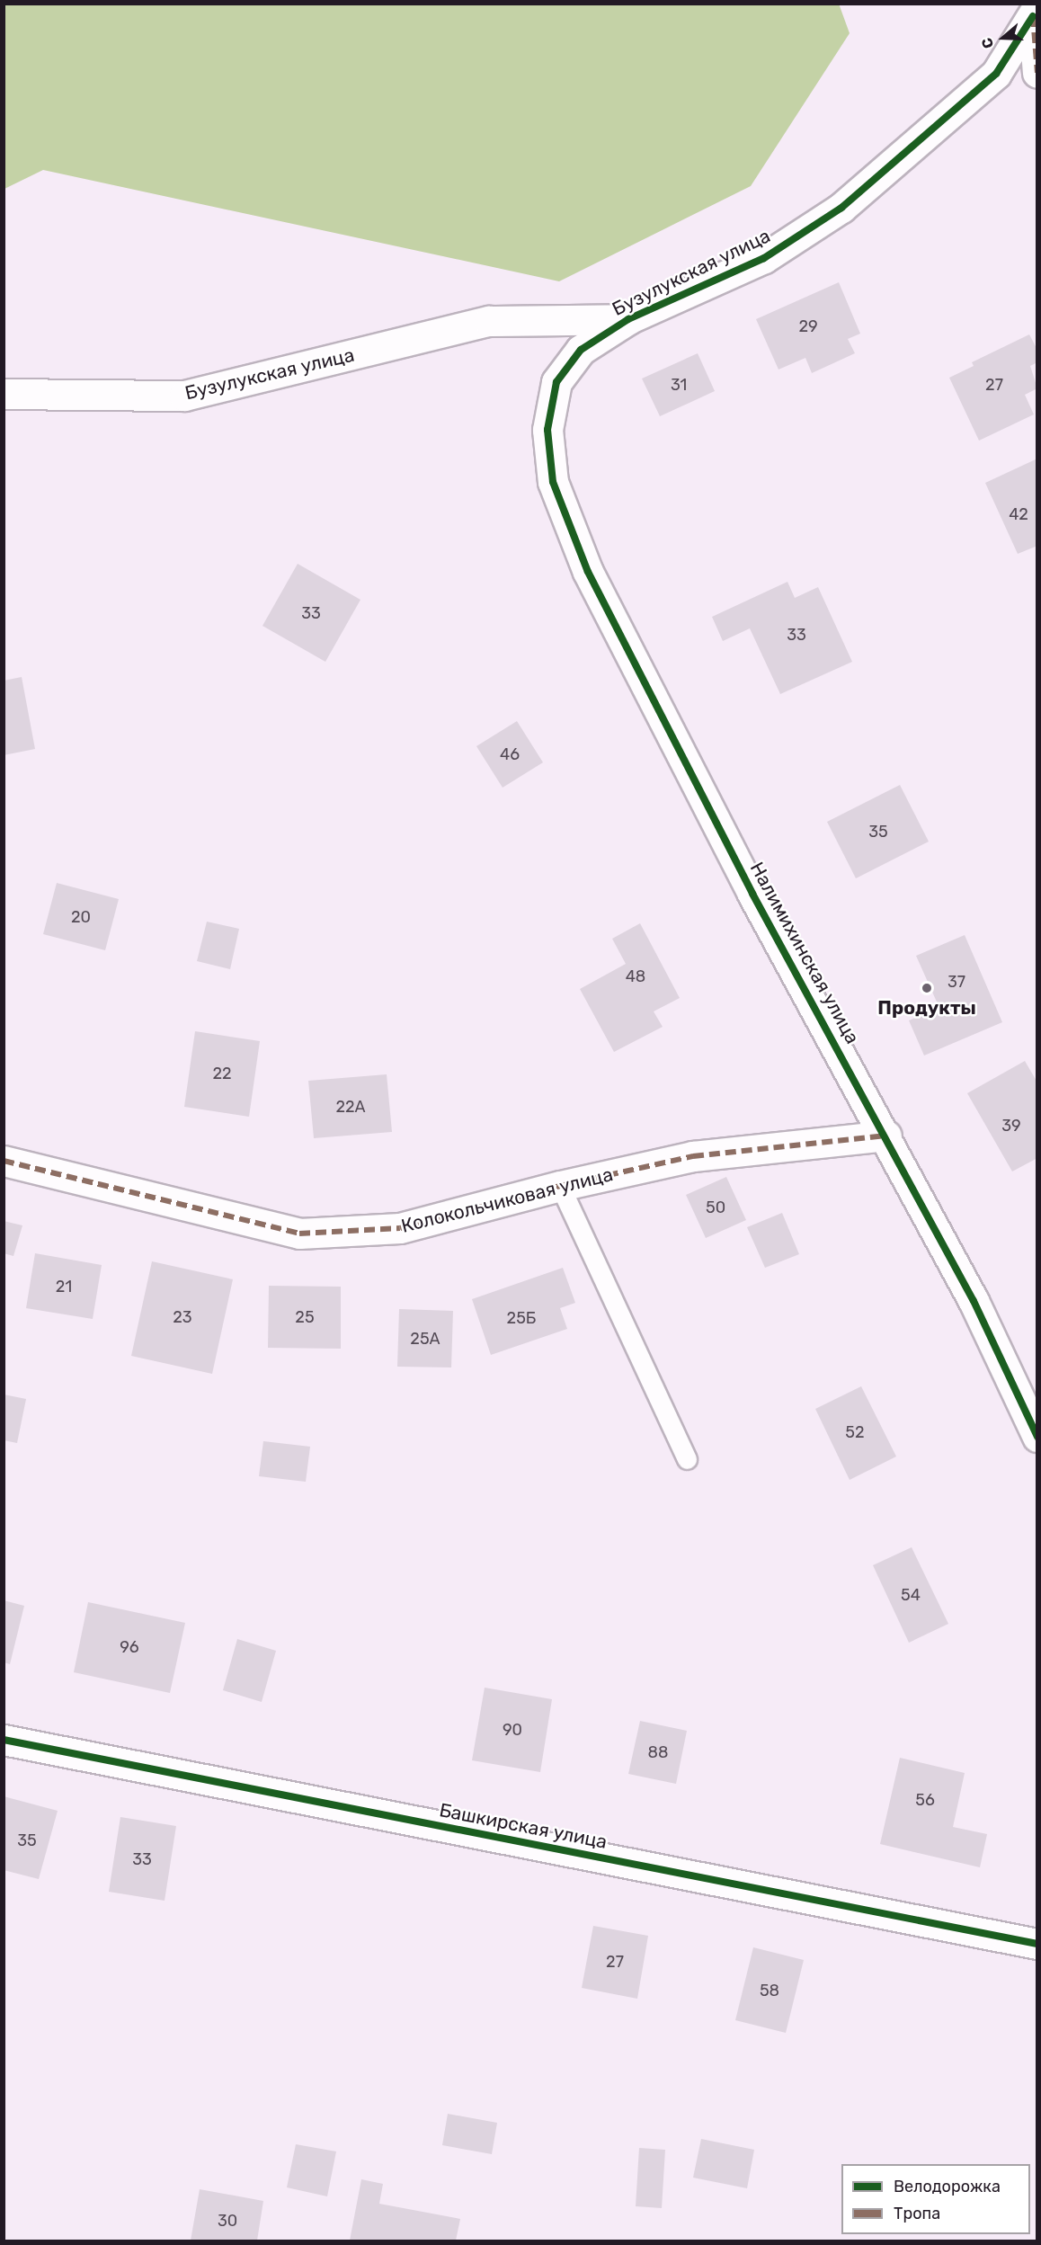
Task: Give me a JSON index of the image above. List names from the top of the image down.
{
  "streets": {
    "street": [
      "Бузулукская улица",
      "Налимихинская улица",
      "Колокольчиковая улица",
      "Башкирская улица"
    ]
  },
  "crossings": [
    ["Бузулукская улица", "Налимихинская улица"],
    ["Налимихинская улица", "Колокольчиковая улица"]
  ],
  "places": ["Продукты"],
  "house_numbers": [
    "29",
    "31",
    "27",
    "42",
    "33",
    "33",
    "46",
    "35",
    "20",
    "48",
    "37",
    "22",
    "22А",
    "39",
    "50",
    "21",
    "23",
    "25",
    "25Б",
    "25А",
    "52",
    "54",
    "96",
    "90",
    "88",
    "56",
    "35",
    "33",
    "27",
    "58",
    "30"
  ],
  "legend": ["Велодорожка", "Тропа"],
  "north": "left"
}
